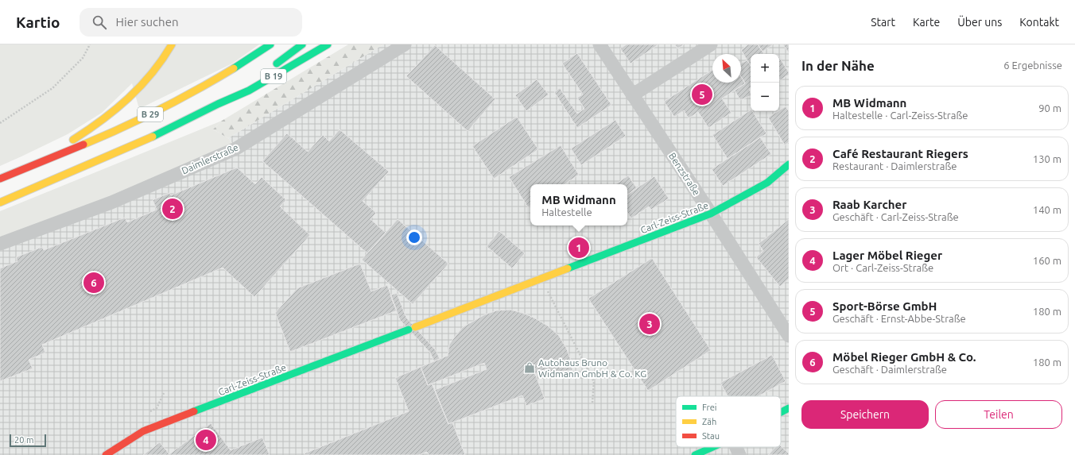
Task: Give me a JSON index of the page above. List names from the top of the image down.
{
  "streets": {
    "main road": ["B 19", "B 29", "Carl-Zeiss-Straße"],
    "street": ["Daimlerstraße", "Benzstraße"]
  },
  "crossings": [
    ["B 19", "B 29"],
    ["Benzstraße", "Carl-Zeiss-Straße"]
  ],
  "places": {
    "shop": ["Autohaus Bruno Widmann GmbH & Co. KG"]
  },
  "legend": ["Frei", "Zäh", "Stau"],
  "scale_bar": "20 m",
  "north": "top left",
  "page": {
    "header": "Kartio",
    "search": "Hier suchen",
    "nav": [
      "Start",
      "Karte",
      "Über uns",
      "Kontakt"
    ],
    "heading": ["In der Nähe", "6 Ergebnisse"],
    "map_buttons": ["+", "−"],
    "pins": [
      "5",
      "2",
      "1",
      "6",
      "3",
      "4"
    ],
    "list": [
      {
        "mark": "1",
        "name": "MB Widmann",
        "note": "Haltestelle · Carl-Zeiss-Straße",
        "value": "90 m"
      },
      {
        "mark": "2",
        "name": "Café Restaurant Riegers",
        "note": "Restaurant · Daimlerstraße",
        "value": "130 m"
      },
      {
        "mark": "3",
        "name": "Raab Karcher",
        "note": "Geschäft · Carl-Zeiss-Straße",
        "value": "140 m"
      },
      {
        "mark": "4",
        "name": "Lager Möbel Rieger",
        "note": "Ort · Carl-Zeiss-Straße",
        "value": "160 m"
      },
      {
        "mark": "5",
        "name": "Sport-Börse GmbH",
        "note": "Geschäft · Ernst-Abbe-Straße",
        "value": "180 m"
      },
      {
        "mark": "6",
        "name": "Möbel Rieger GmbH & Co.",
        "note": "Geschäft · Daimlerstraße",
        "value": "180 m"
      }
    ],
    "popup": ["MB Widmann", "Haltestelle"],
    "buttons": ["Speichern", "Teilen"],
    "scale": "20 m"
  }
}
